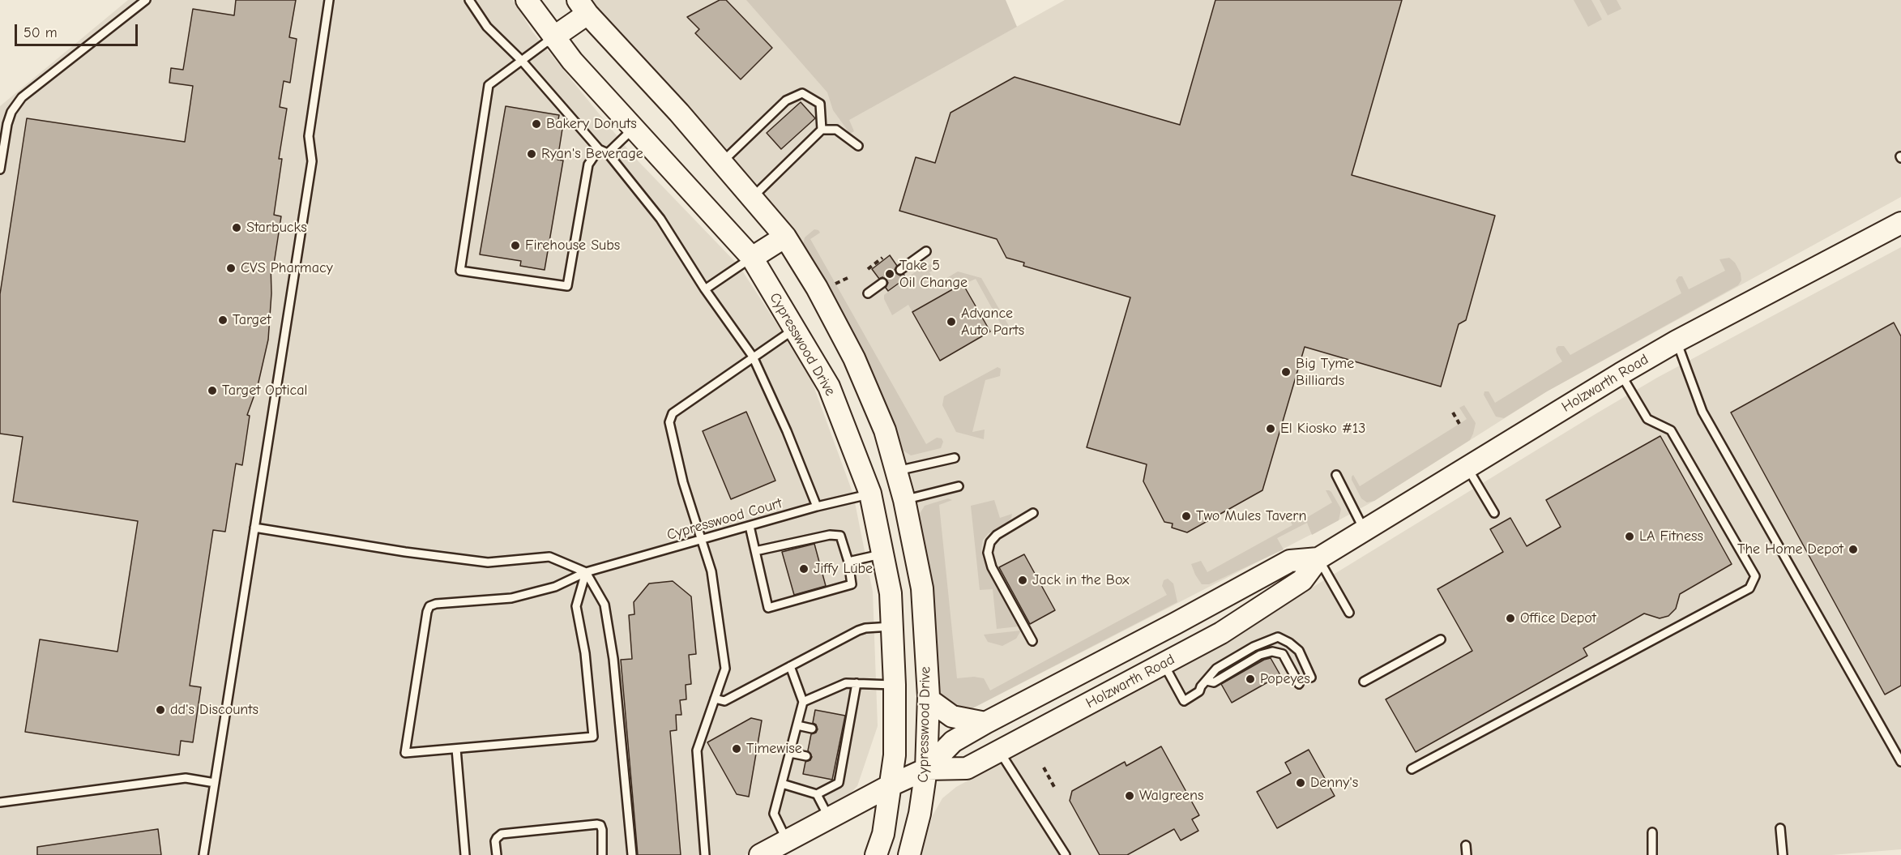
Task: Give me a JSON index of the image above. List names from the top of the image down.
{
  "streets": {
    "main road": ["Cypresswood Drive", "Holzwarth Road"],
    "lane": ["Cypresswood Court"]
  },
  "crossings": [
    ["Cypresswood Drive", "Holzwarth Road"],
    ["Cypresswood Drive", "Cypresswood Court"]
  ],
  "places": [
    "Bakery Donuts",
    "Ryan's Beverage",
    "Starbucks",
    "Firehouse Subs",
    "CVS Pharmacy",
    "Take 5 Oil Change",
    "Target",
    "Advance Auto Parts",
    "Big Tyme Billiards",
    "Target Optical",
    "El Kiosko #13",
    "Two Mules Tavern",
    "LA Fitness",
    "The Home Depot",
    "Jiffy Lube",
    "Jack in the Box",
    "Office Depot",
    "Popeyes",
    "dd's Discounts",
    "Timewise",
    "Denny's",
    "Walgreens"
  ],
  "scale_bar": "50 m"
}
